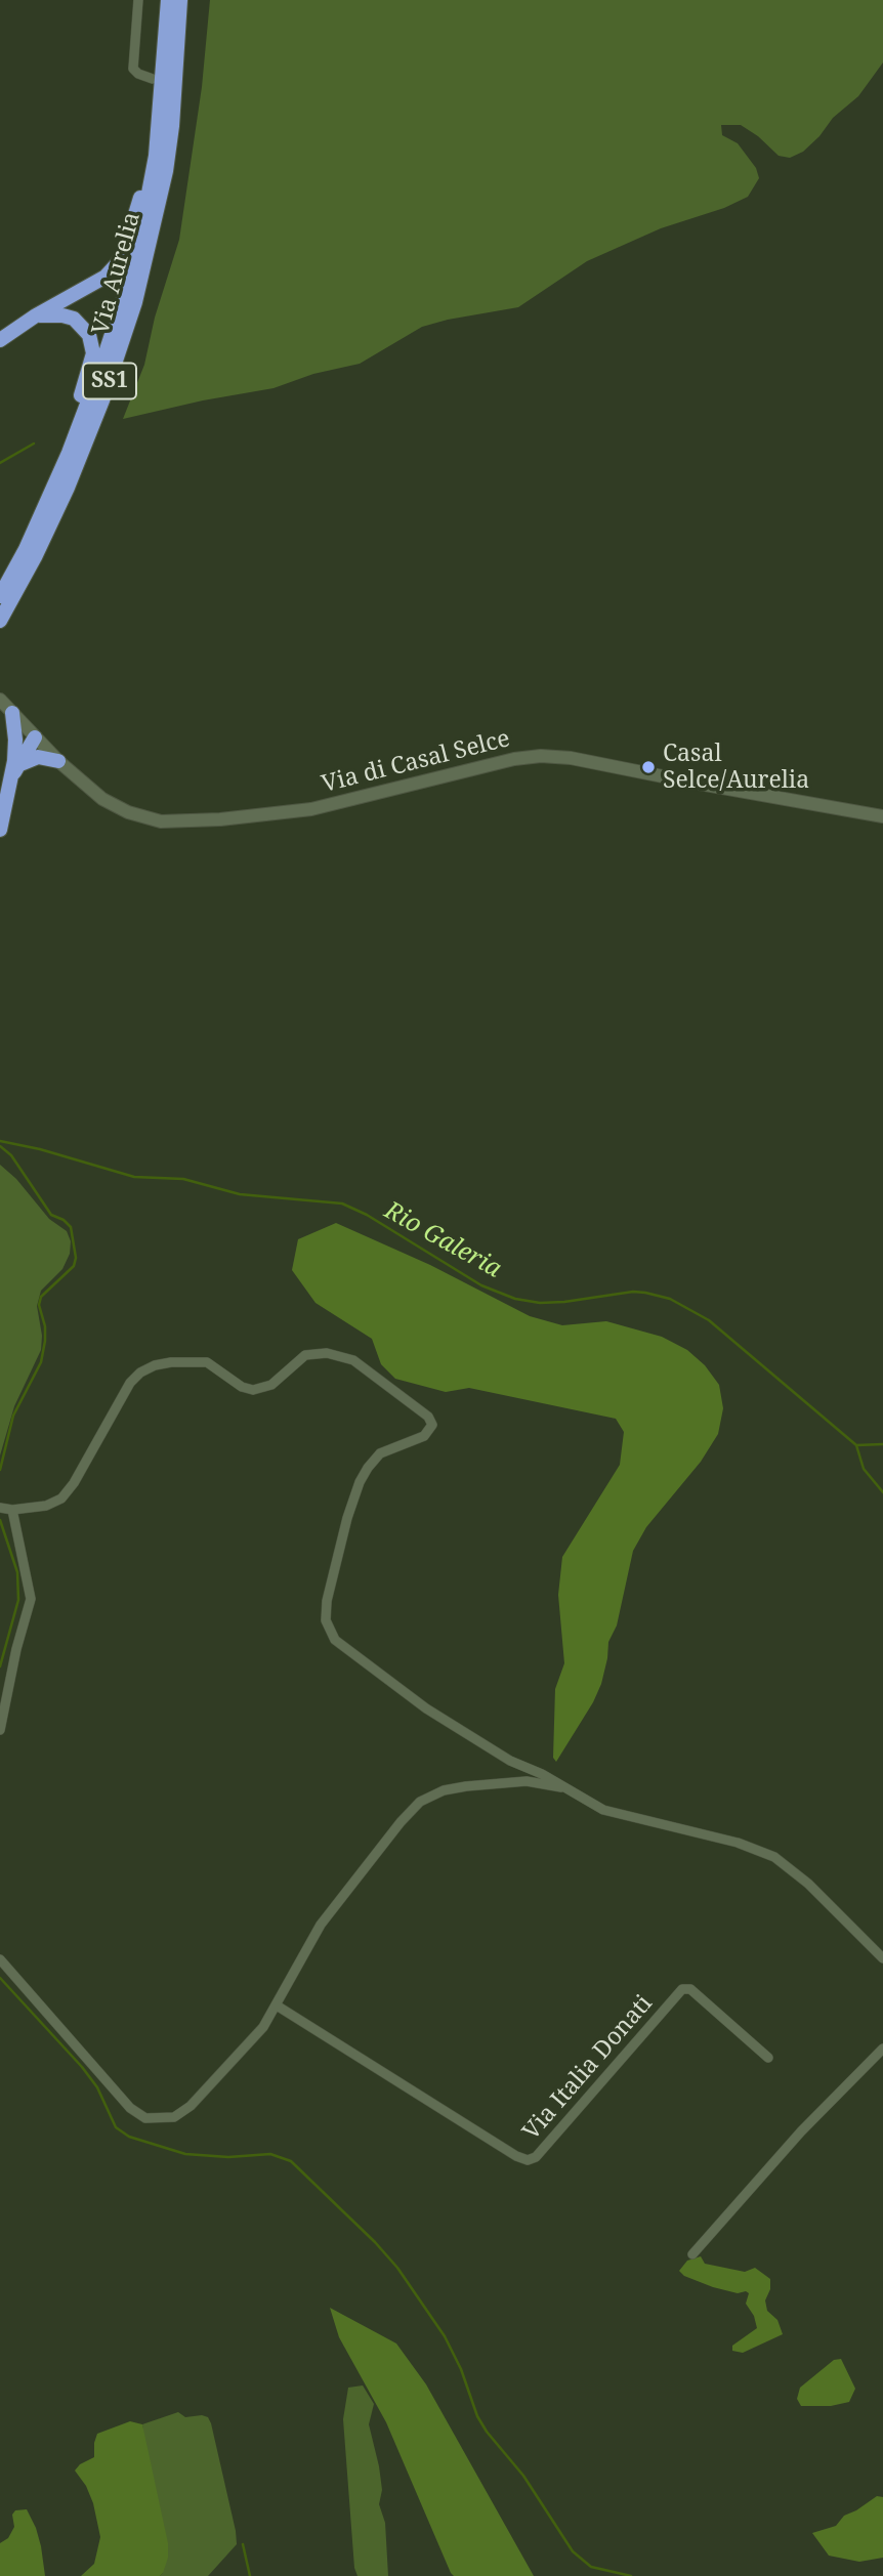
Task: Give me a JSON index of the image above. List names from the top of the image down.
{
  "streets": {
    "highway": ["Via Aurelia", "SS1"],
    "main road": ["Via di Casal Selce"],
    "street": ["Via Italia Donati"]
  },
  "water": ["Rio Galeria"],
  "places": ["Casal Selce/Aurelia"]
}
